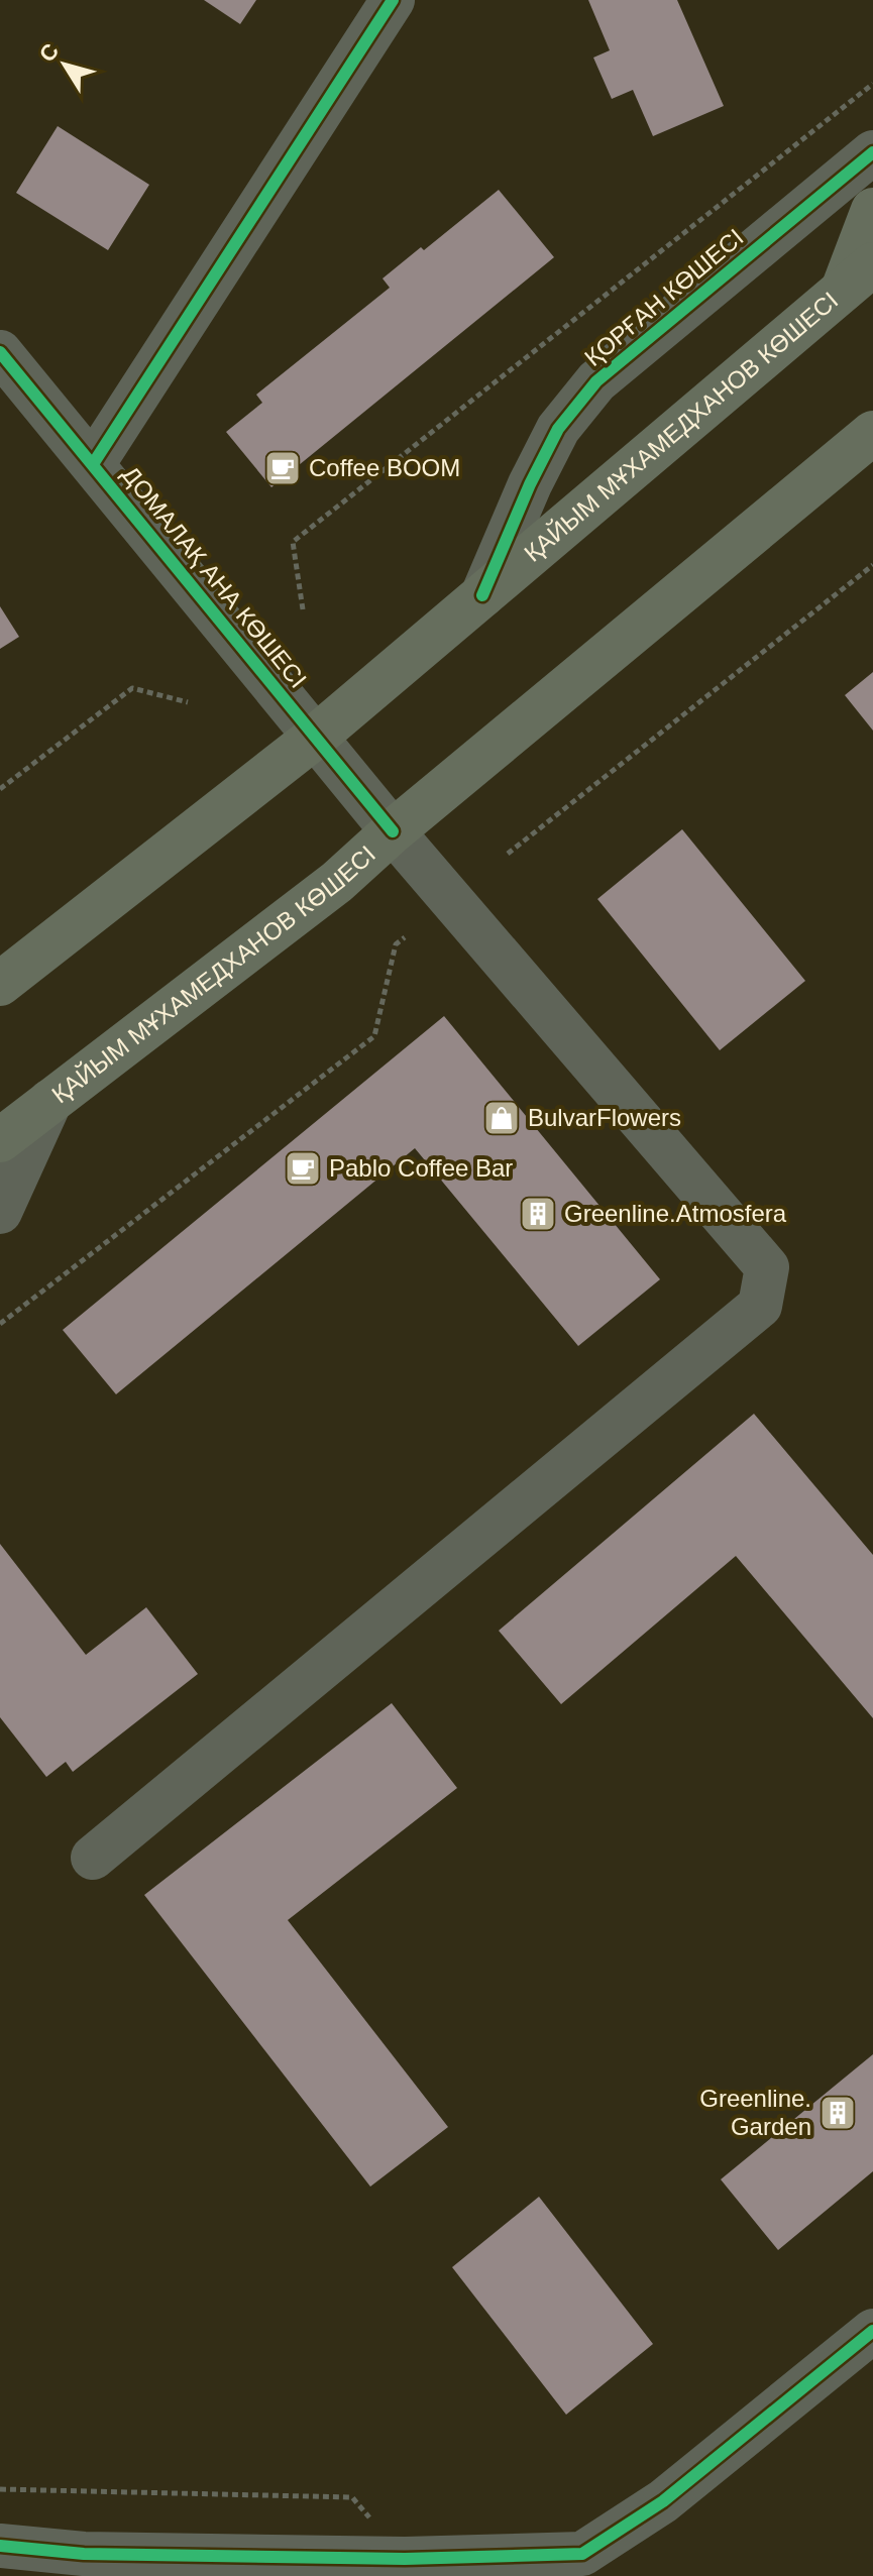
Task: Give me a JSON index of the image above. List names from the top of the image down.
{
  "streets": {
    "main road": ["ҚАЙЫМ МҰХАМЕДХАНОВ КӨШЕСІ"],
    "street": ["ҚОРҒАН КӨШЕСІ", "ДОМАЛАҚ АНА КӨШЕСІ"]
  },
  "crossings": [
    ["ҚОРҒАН КӨШЕСІ", "ҚАЙЫМ МҰХАМЕДХАНОВ КӨШЕСІ"],
    ["ҚАЙЫМ МҰХАМЕДХАНОВ КӨШЕСІ", "ДОМАЛАҚ АНА КӨШЕСІ"]
  ],
  "places": {
    "cafe": ["Coffee BOOM", "Pablo Coffee Bar"],
    "shop": ["BulvarFlowers"],
    "building": ["Greenline.Atmosfera", "Greenline. Garden"]
  },
  "north": "top left"
}
